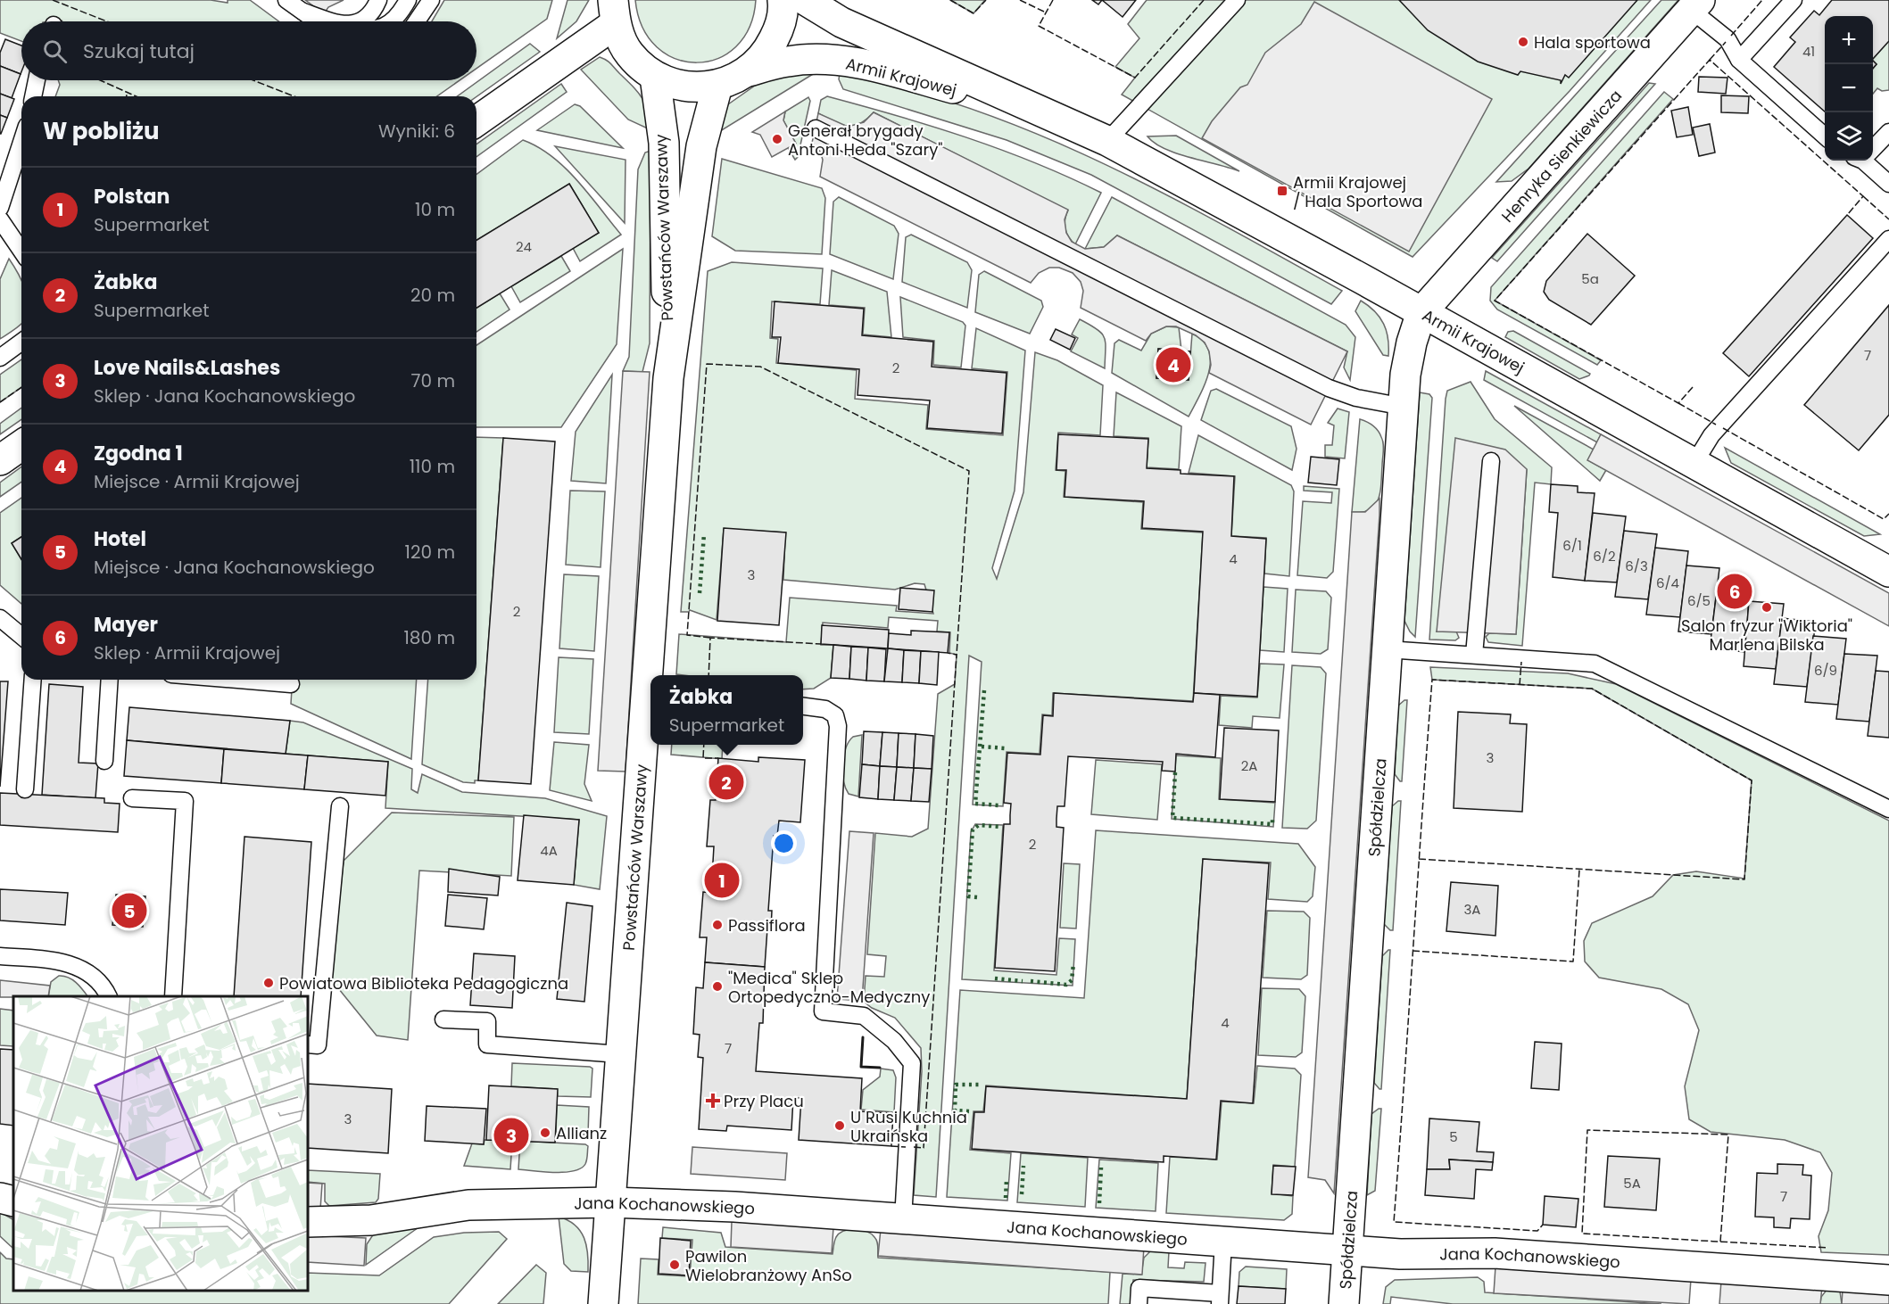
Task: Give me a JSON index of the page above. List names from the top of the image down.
{
  "streets": {
    "street": [
      "Armii Krajowej",
      "Henryka Sienkiewicza",
      "Powstańców Warszawy",
      "Spółdzielcza",
      "Jana Kochanowskiego"
    ]
  },
  "crossings": [
    ["Armii Krajowej", "Henryka Sienkiewicza"],
    ["Armii Krajowej", "Spółdzielcza"],
    ["Henryka Sienkiewicza", "Spółdzielcza"],
    ["Powstańców Warszawy", "Jana Kochanowskiego"],
    ["Spółdzielcza", "Jana Kochanowskiego"]
  ],
  "places": {
    "other": [
      "Hala sportowa",
      "Generał brygady Antoni Heda \"Szary\"",
      "Salon fryzur \"Wiktoria\" Marlena Bilska",
      "Passiflora",
      "Powiatowa Biblioteka Pedagogiczna",
      "\"Medica\" Sklep Ortopedyczno-Medyczny",
      "U Rusi Kuchnia Ukraińska",
      "Allianz",
      "Pawilon Wielobranżowy AnSo"
    ],
    "transit": ["Armii Krajowej / Hala Sportowa"],
    "health": ["Przy Placu"]
  },
  "house_numbers": [
    "41",
    "24",
    "5a",
    "7",
    "2",
    "6/1",
    "6/2",
    "4",
    "6/3",
    "3",
    "6/4",
    "6/5",
    "2",
    "6/9",
    "3",
    "2A",
    "2",
    "4A",
    "3A",
    "4",
    "7",
    "3",
    "5",
    "5A",
    "7"
  ],
  "page": {
    "map_buttons": ["+", "−"],
    "search": "Szukaj tutaj",
    "heading": ["W pobliżu", "Wyniki: 6"],
    "list": [
      {
        "mark": "1",
        "name": "Polstan",
        "note": "Supermarket",
        "value": "10 m"
      },
      {
        "mark": "2",
        "name": "Żabka",
        "note": "Supermarket",
        "value": "20 m"
      },
      {
        "mark": "3",
        "name": "Love Nails&Lashes",
        "note": "Sklep · Jana Kochanowskiego",
        "value": "70 m"
      },
      {
        "mark": "4",
        "name": "Zgodna 1",
        "note": "Miejsce · Armii Krajowej",
        "value": "110 m"
      },
      {
        "mark": "5",
        "name": "Hotel",
        "note": "Miejsce · Jana Kochanowskiego",
        "value": "120 m"
      },
      {
        "mark": "6",
        "name": "Mayer",
        "note": "Sklep · Armii Krajowej",
        "value": "180 m"
      }
    ],
    "pins": [
      "4",
      "6",
      "2",
      "1",
      "5",
      "3"
    ],
    "popup": ["Żabka", "Supermarket"]
  }
}
